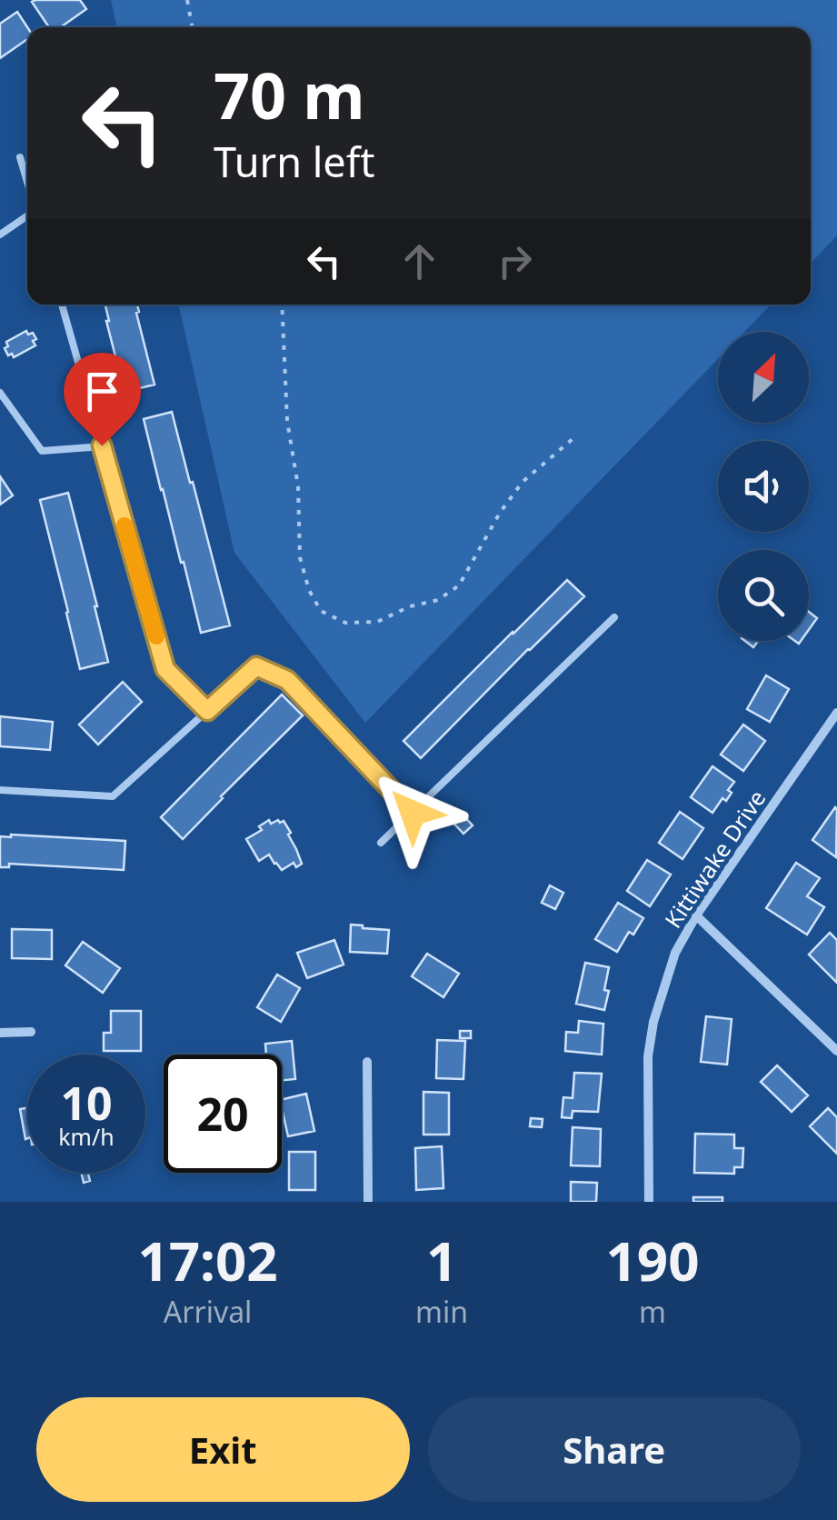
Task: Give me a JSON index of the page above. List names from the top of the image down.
{
  "streets": {
    "street": ["Kittiwake Drive"]
  },
  "north": "top right",
  "page": {
    "turn": ["70 m", "Turn left"],
    "speed": "10 km/h",
    "limit": "20",
    "eta": [
      "17:02",
      "Arrival",
      "1",
      "min",
      "190",
      "m"
    ],
    "buttons": ["Exit", "Share"]
  }
}
